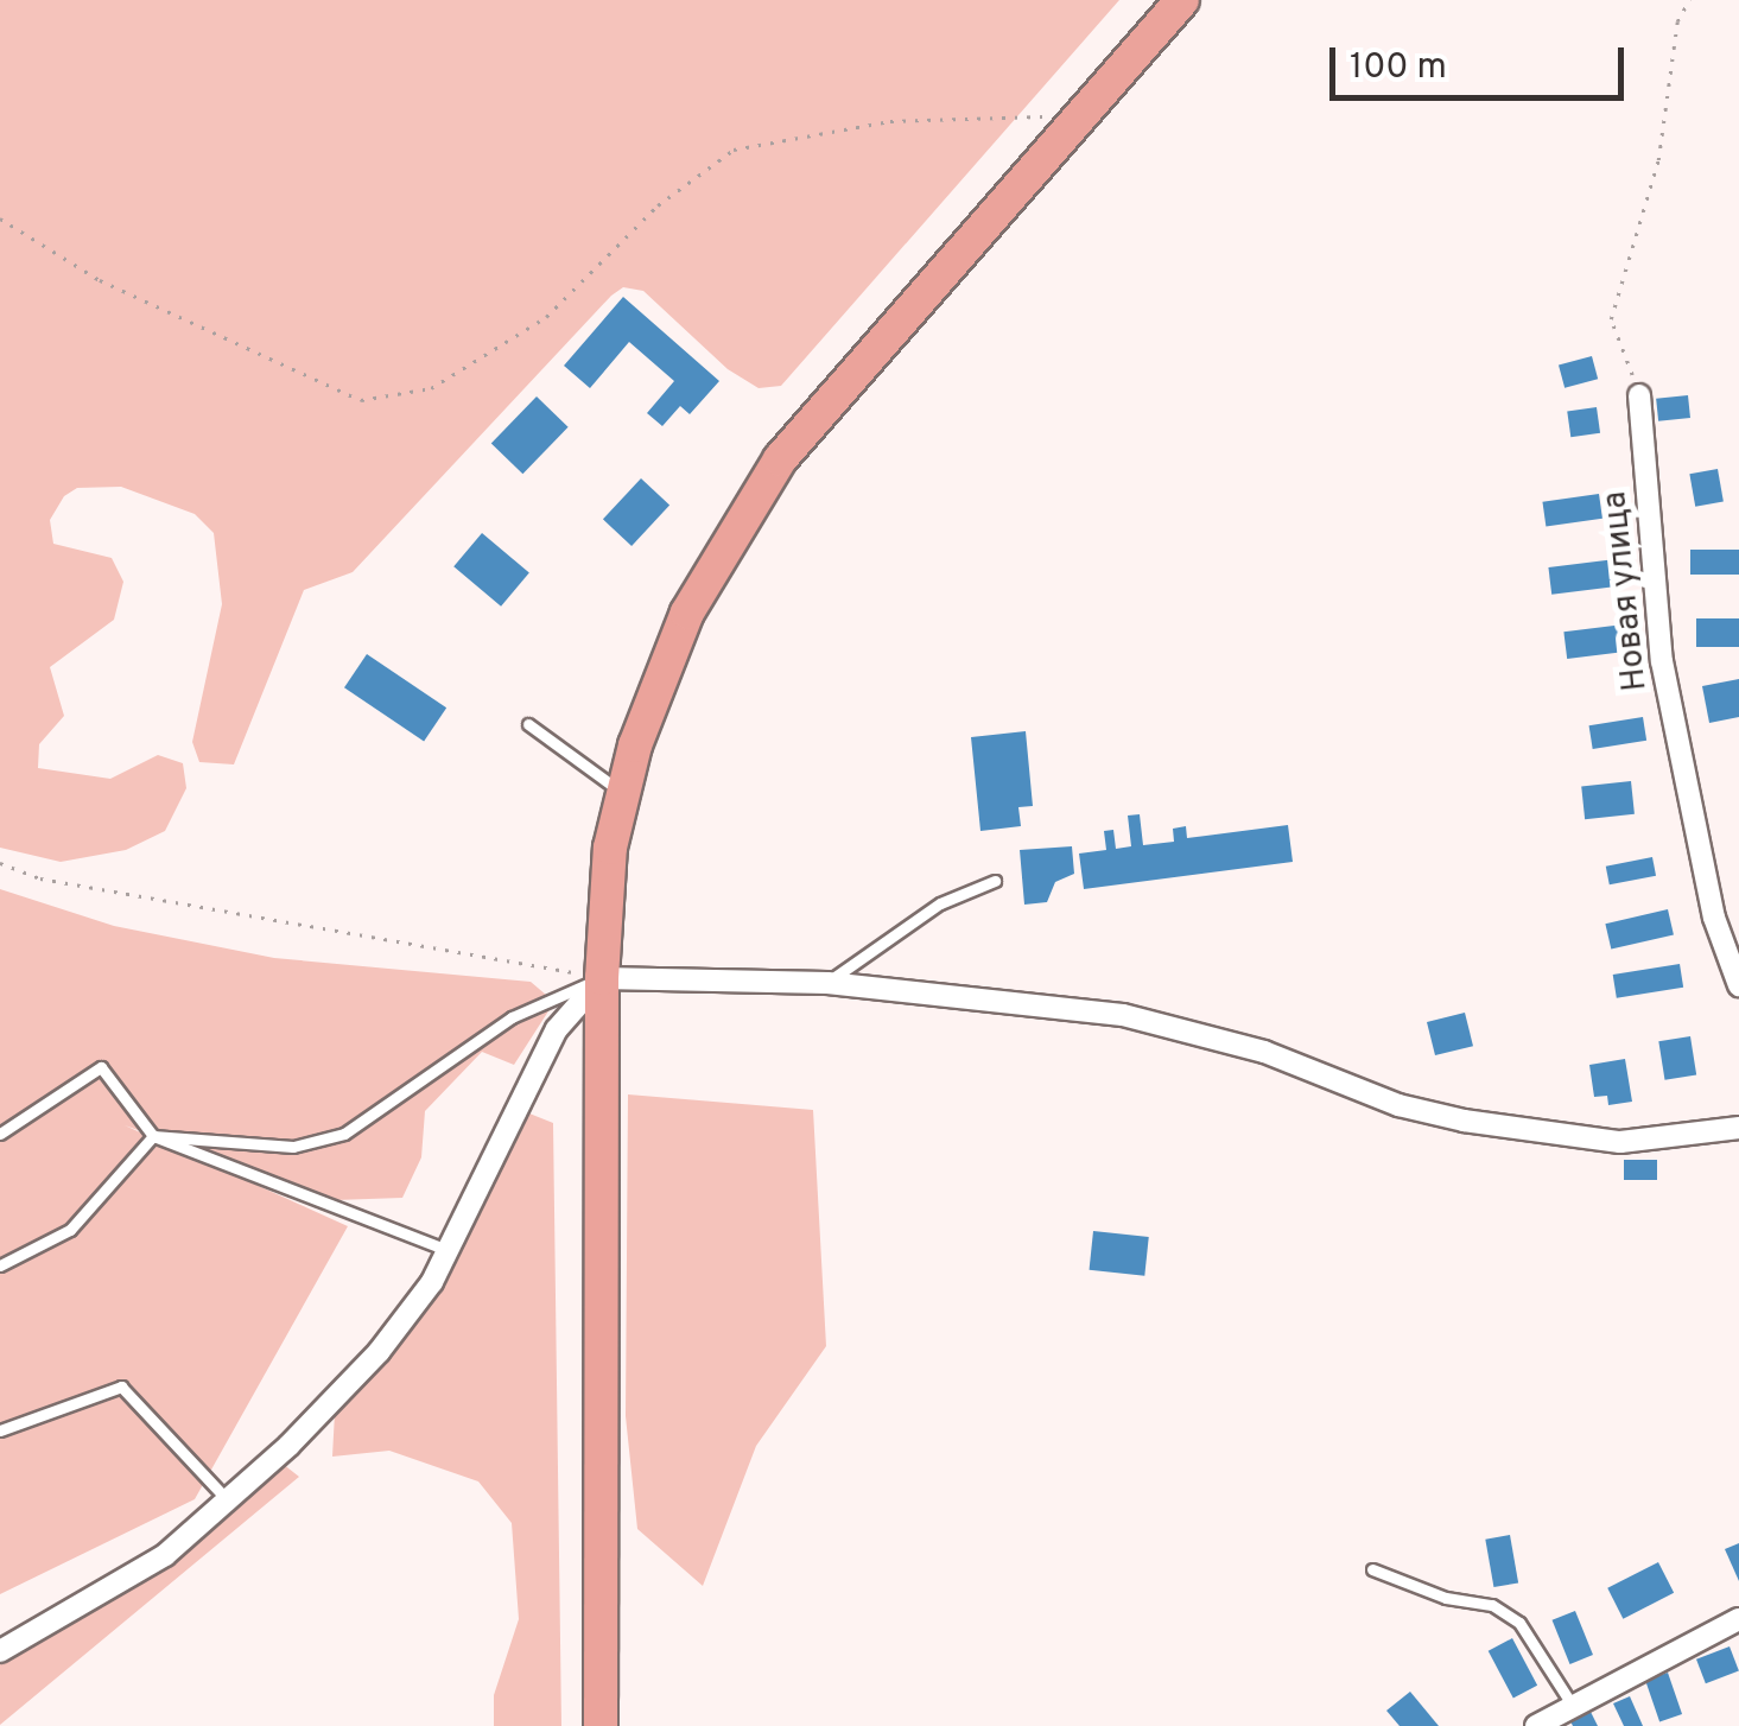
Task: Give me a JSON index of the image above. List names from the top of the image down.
{
  "streets": {
    "street": ["Новая улица"]
  },
  "scale_bar": "100 m"
}
